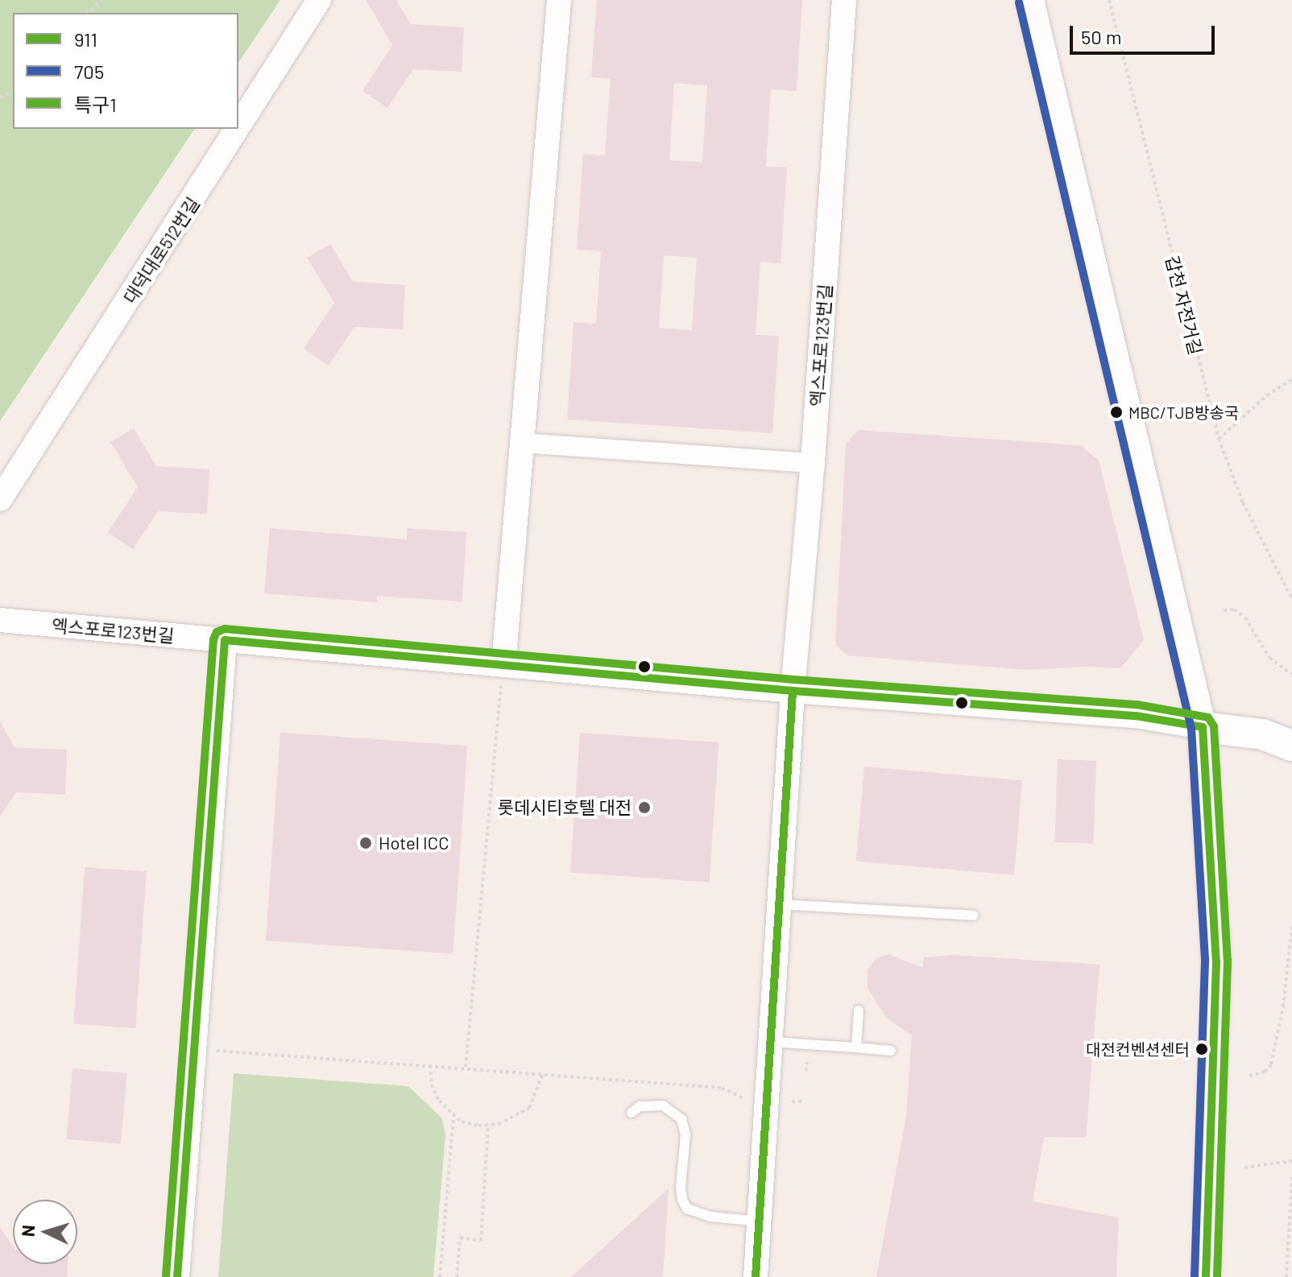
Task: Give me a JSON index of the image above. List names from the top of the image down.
{
  "streets": {
    "street": ["대덕대로512번길", "엑스포로123번길"],
    "path": ["갑천 자전거길"]
  },
  "places": [
    "MBC/TJB방송국",
    "롯데시티호텔 대전",
    "Hotel ICC",
    "대전컨벤션센터"
  ],
  "lines": ["transit line 705", "transit line 특구1", "transit line 911"],
  "legend": ["911", "705", "특구1"],
  "scale_bar": "50 m",
  "north": "left"
}
